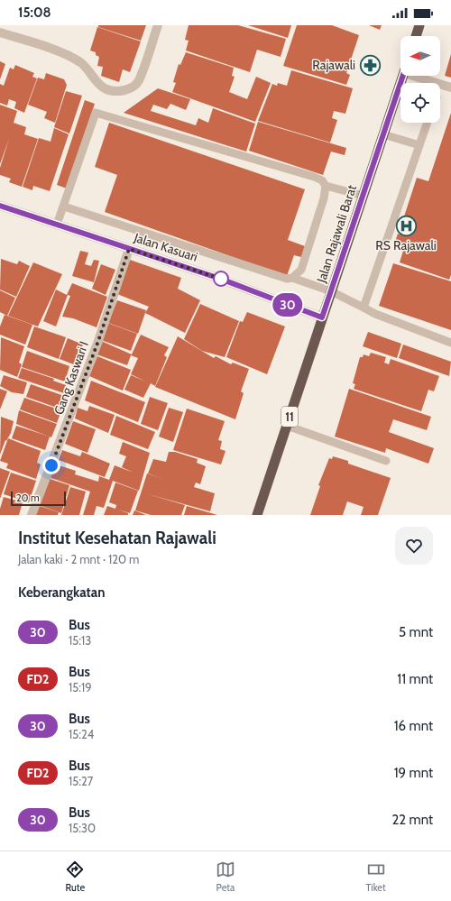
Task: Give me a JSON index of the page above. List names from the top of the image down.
{
  "streets": {
    "highway": ["Jalan Rajawali Barat", "11"],
    "street": ["Jalan Kasuari", "Gang Kaswari I"]
  },
  "crossings": [
    ["Jalan Rajawali Barat", "Jalan Kasuari"],
    ["Jalan Kasuari", "Gang Kaswari I"]
  ],
  "places": {
    "pharmacy": ["Rajawali"],
    "hospital": ["RS Rajawali"]
  },
  "lines": ["bus line 30"],
  "scale_bar": "20 m",
  "north": "left",
  "page": {
    "status": "15:08",
    "on_map": "30",
    "scale": "20 m",
    "heading": [
      ["Institut Kesehatan Rajawali", "Jalan kaki · 2 mnt · 120 m"],
      "Keberangkatan"
    ],
    "list": [
      {
        "mark": "30",
        "name": "Bus",
        "note": "15:13",
        "value": "5 mnt"
      },
      {
        "mark": "FD2",
        "name": "Bus",
        "note": "15:19",
        "value": "11 mnt"
      },
      {
        "mark": "30",
        "name": "Bus",
        "note": "15:24",
        "value": "16 mnt"
      },
      {
        "mark": "FD2",
        "name": "Bus",
        "note": "15:27",
        "value": "19 mnt"
      },
      {
        "mark": "30",
        "name": "Bus",
        "note": "15:30",
        "value": "22 mnt"
      }
    ],
    "tabs": ["Rute", "Peta", "Tiket"]
  }
}
